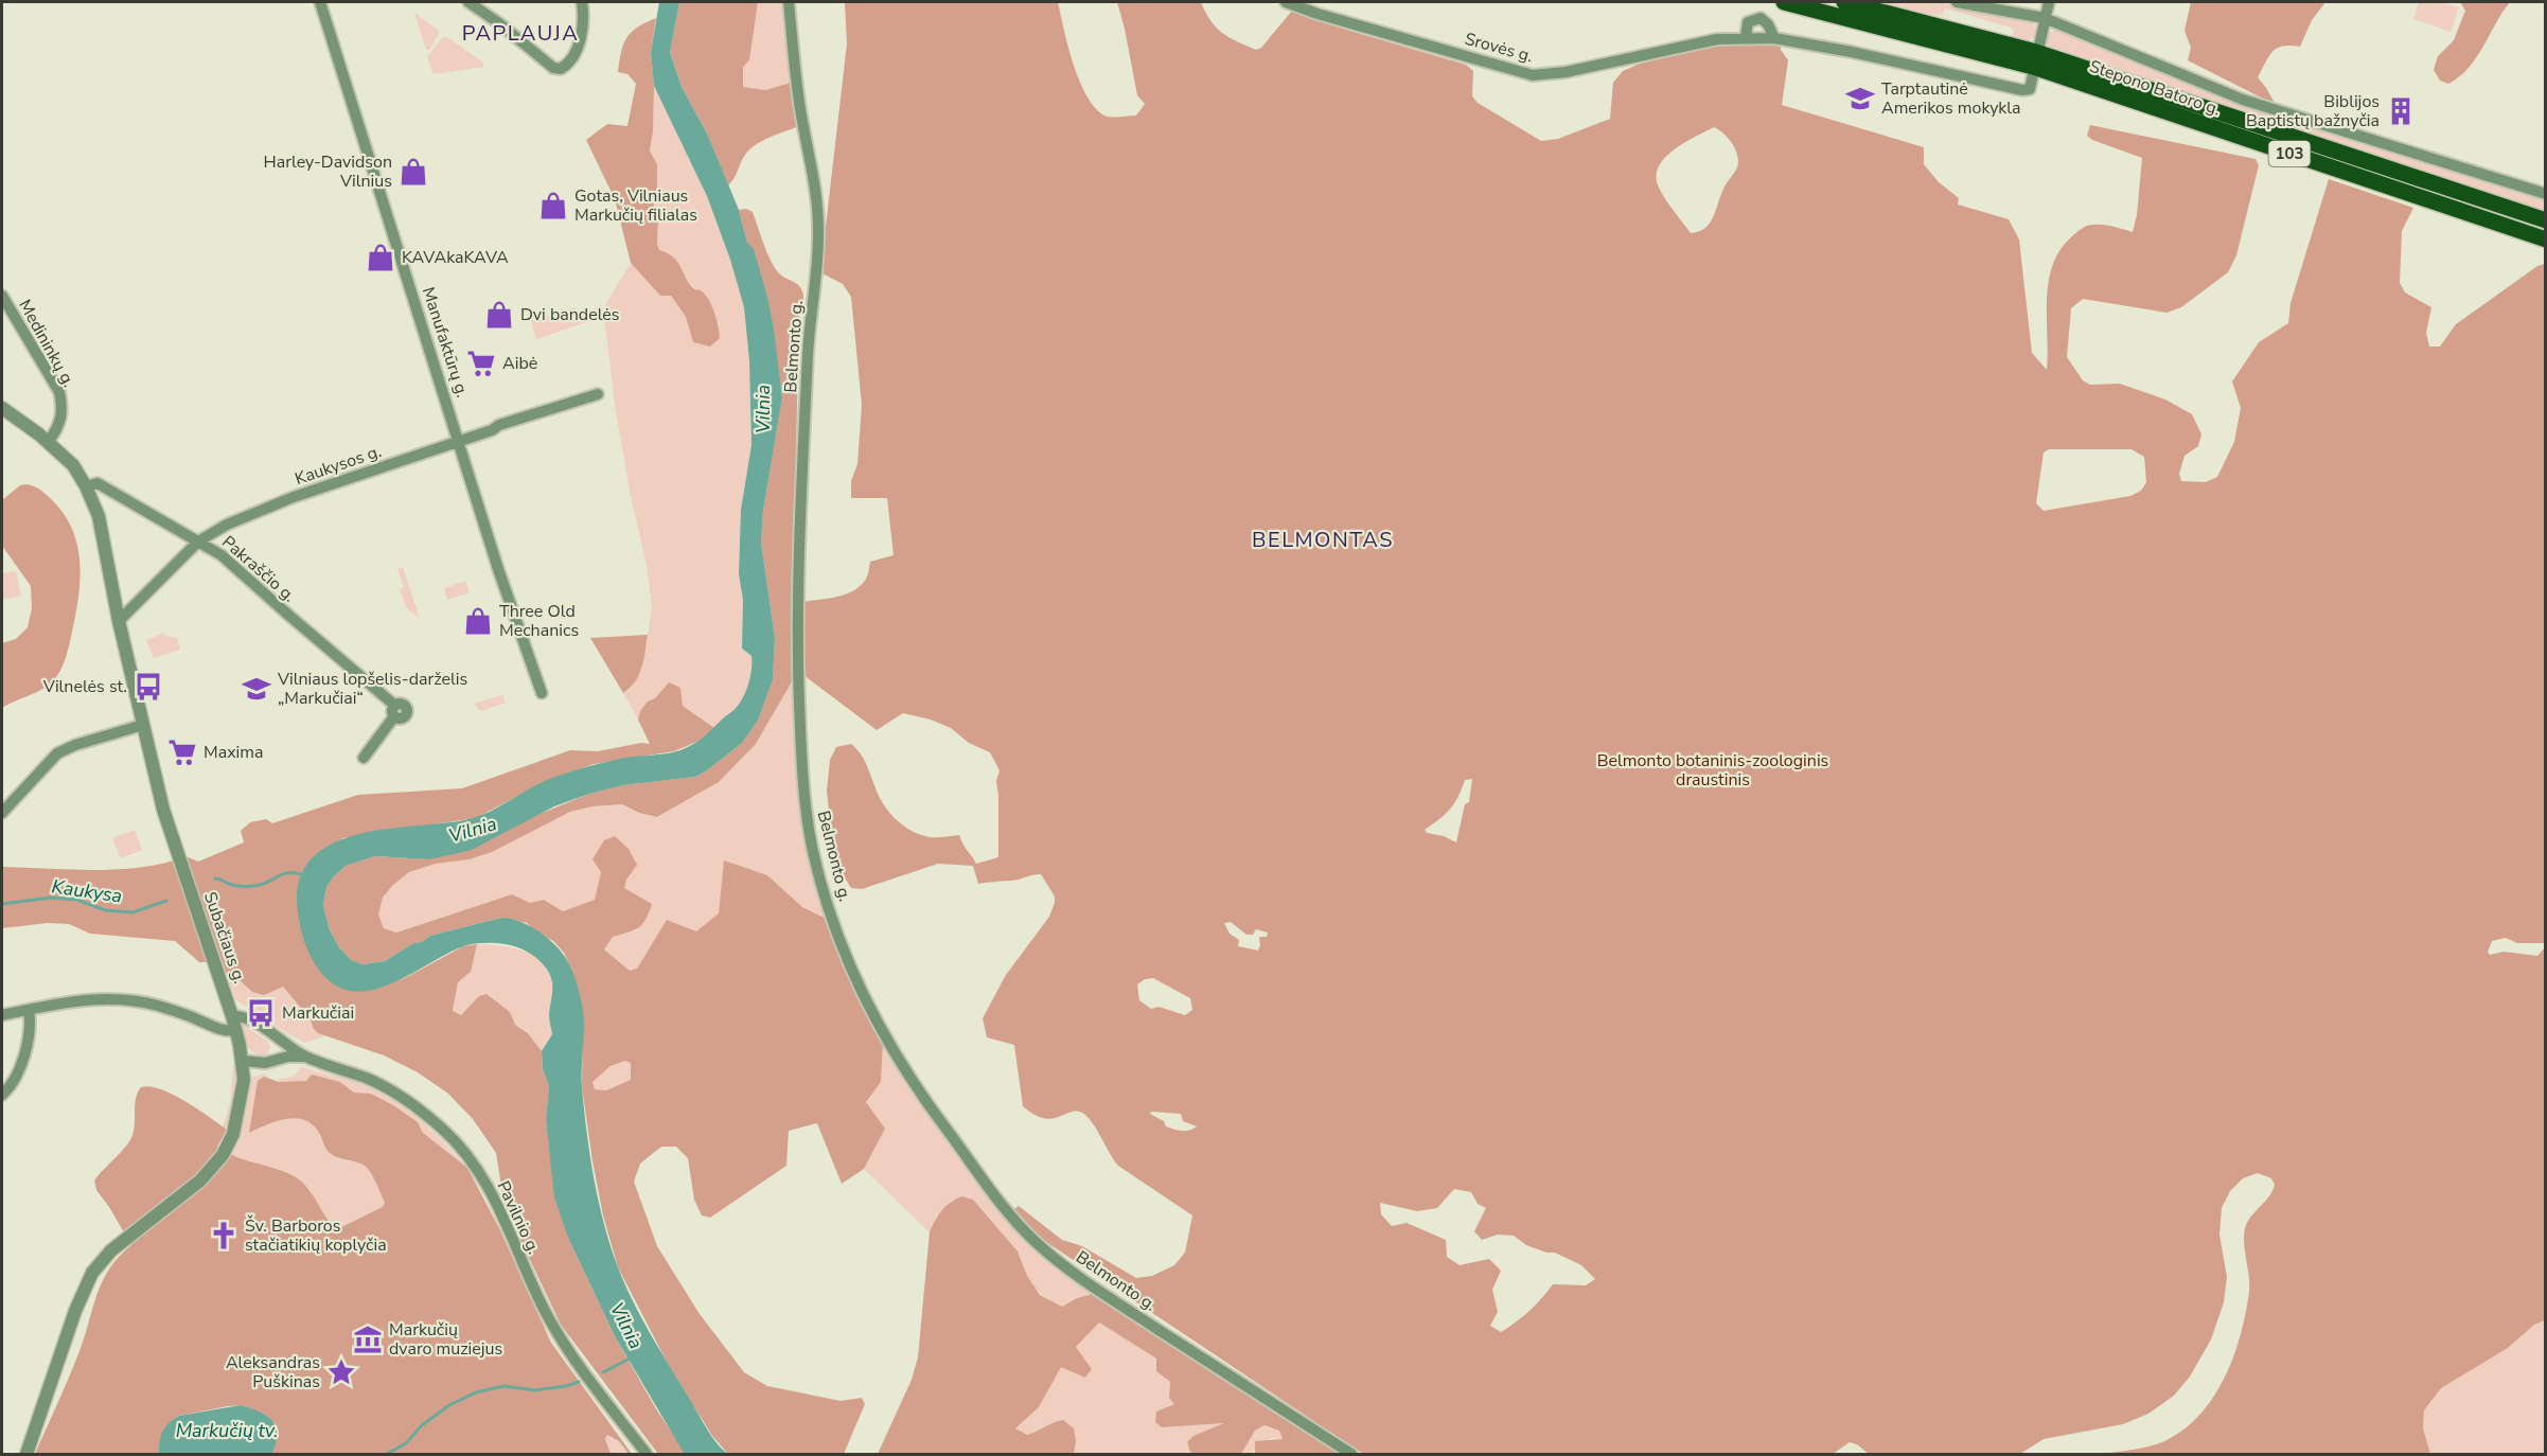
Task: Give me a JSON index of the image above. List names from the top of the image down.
{
  "streets": {
    "main road": ["Stepono Batoro g.", "103"],
    "street": [
      "Srovės g.",
      "Manufaktūrų g.",
      "Medininkų g.",
      "Belmonto g.",
      "Kaukysos g.",
      "Pakraščio g.",
      "Subačiaus g.",
      "Pavilnio g."
    ]
  },
  "crossings": [
    ["Srovės g.", "Stepono Batoro g."],
    ["Manufaktūrų g.", "Kaukysos g."],
    ["Medininkų g.", "Subačiaus g."],
    ["Kaukysos g.", "Pakraščio g."],
    ["Kaukysos g.", "Subačiaus g."],
    ["Pakraščio g.", "Subačiaus g."],
    ["Subačiaus g.", "Pavilnio g."]
  ],
  "districts": ["PAPLAUJA", "BELMONTAS"],
  "water": ["Vilnia", "Kaukysa", "Markučių tv."],
  "parks": ["Belmonto botaninis-zoologinis draustinis"],
  "places": {
    "school or university": ["Tarptautinė Amerikos mokykla", "Vilniaus lopšelis-darželis „Markučiai“"],
    "building": ["Biblijos Baptistų bažnyčia"],
    "shop": [
      "Harley-Davidson Vilnius",
      "Gotas, Vilniaus Markučių filialas",
      "KAVAkaKAVA",
      "Dvi bandelės",
      "Three Old Mechanics"
    ],
    "supermarket": ["Aibė", "Maxima"],
    "bus stop": ["Vilnelės st.", "Markučiai"],
    "church": ["Šv. Barboros stačiatikių koplyčia"],
    "museum": ["Markučių dvaro muziejus"],
    "place": ["Aleksandras Puškinas"]
  }
}
